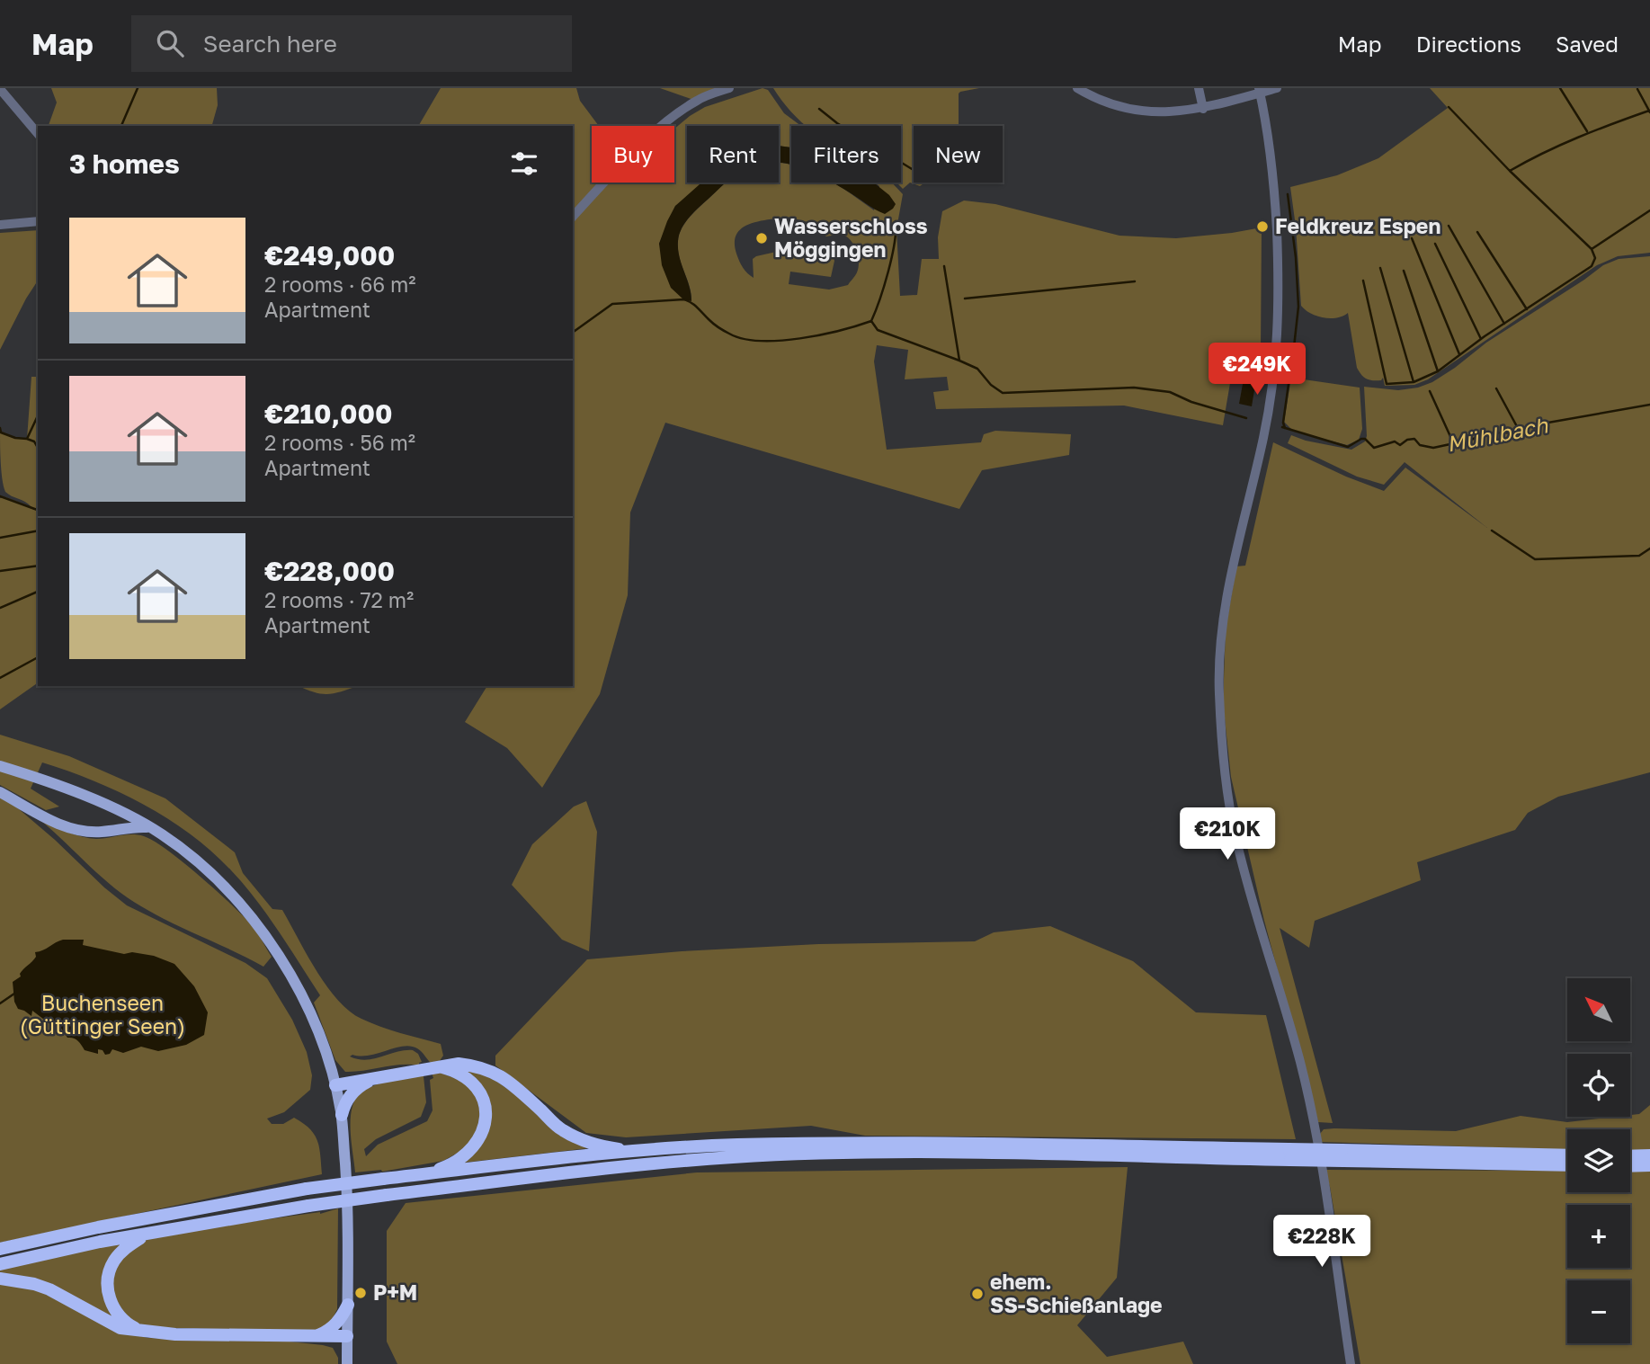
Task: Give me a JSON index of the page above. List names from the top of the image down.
{
  "water": ["Mühlbach"],
  "parks": ["Buchenseen (Güttinger Seen)"],
  "places": [
    "Feldkreuz Espen",
    "Wasserschloss Möggingen",
    "P+M",
    "ehem. SS-Schießanlage"
  ],
  "north": "top left",
  "page": {
    "header": "Map",
    "search": "Search here",
    "nav": ["Map", "Directions", "Saved"],
    "chip": [
      "Buy",
      "Rent",
      "Filters",
      "New"
    ],
    "heading": "3 homes",
    "list": [
      {
        "name": "€249,000",
        "note": "2 rooms · 66 m² · Apartment"
      },
      {
        "name": "€210,000",
        "note": "2 rooms · 56 m² · Apartment"
      },
      {
        "name": "€228,000",
        "note": "2 rooms · 72 m² · Apartment"
      }
    ],
    "price": ["€249K", "€210K", "€228K"],
    "map_buttons": ["+", "−"]
  }
}
